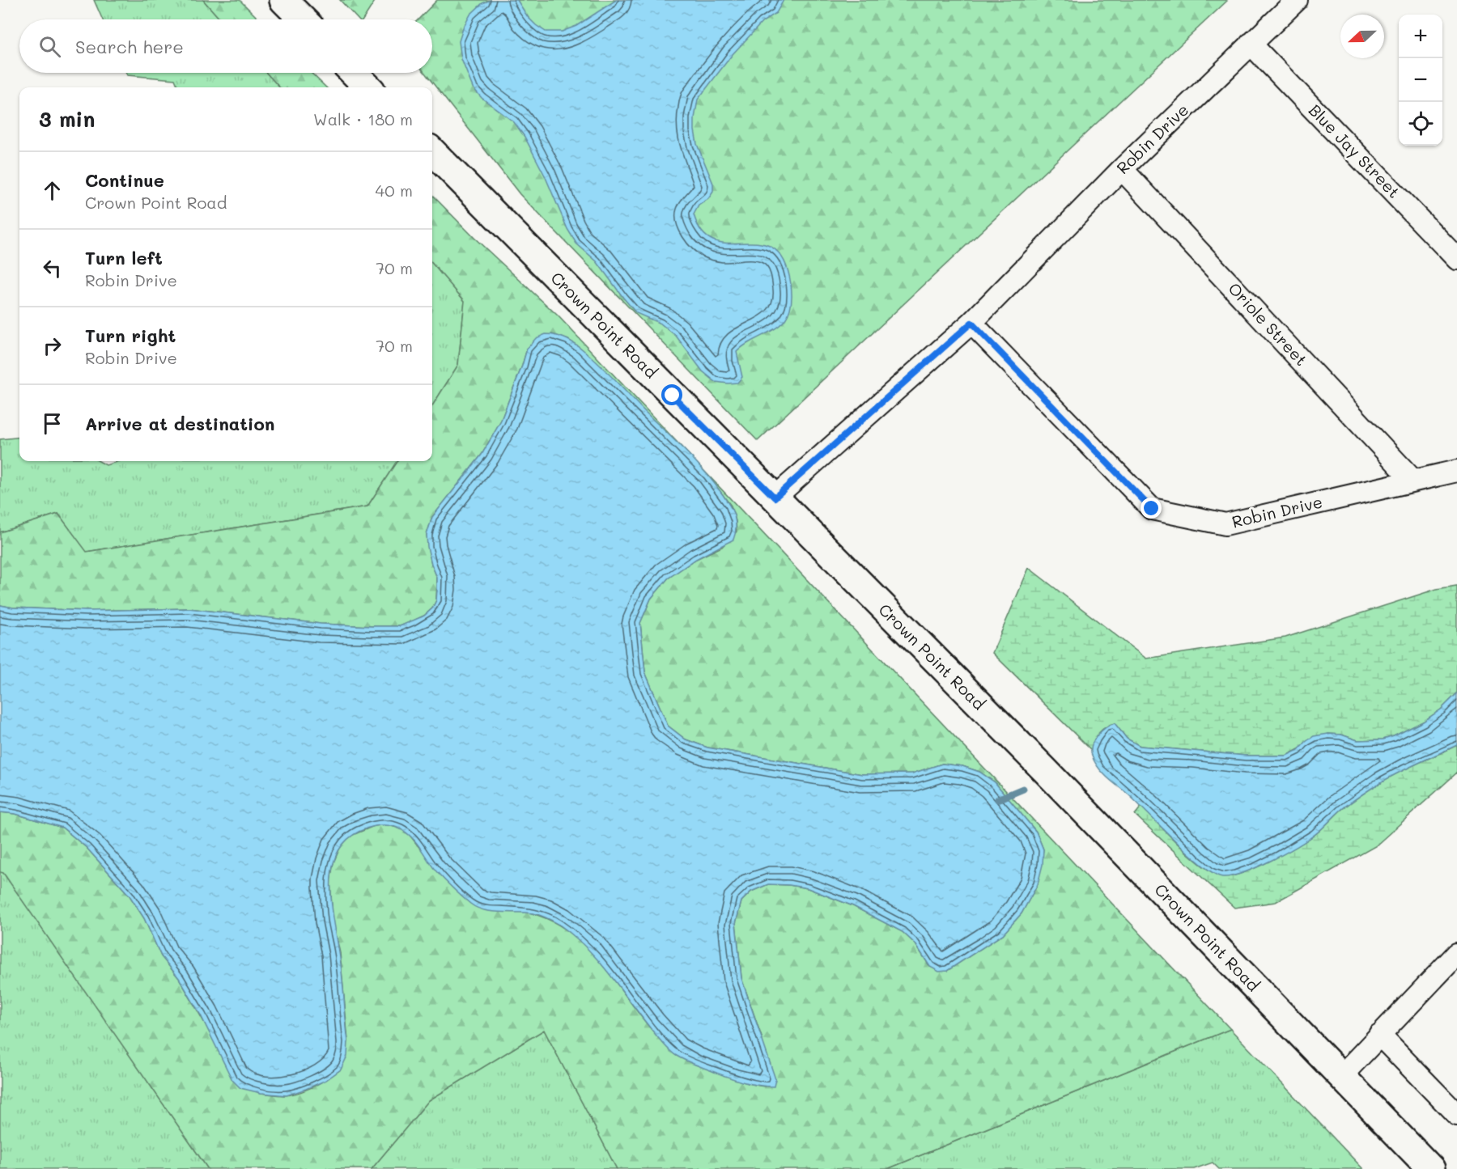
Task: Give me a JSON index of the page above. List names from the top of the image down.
{
  "streets": {
    "main road": ["Crown Point Road"],
    "street": ["Robin Drive", "Blue Jay Street", "Oriole Street"]
  },
  "crossings": [
    ["Robin Drive", "Blue Jay Street"],
    ["Robin Drive", "Oriole Street"],
    ["Robin Drive", "Crown Point Road"]
  ],
  "north": "left",
  "page": {
    "map_buttons": ["+", "−"],
    "search": "Search here",
    "heading": ["3 min", "Walk · 180 m"],
    "list": [
      ["Continue", "Crown Point Road", "40 m"],
      ["Turn left", "Robin Drive", "70 m"],
      ["Turn right", "Robin Drive", "70 m"],
      "Arrive at destination"
    ]
  }
}
